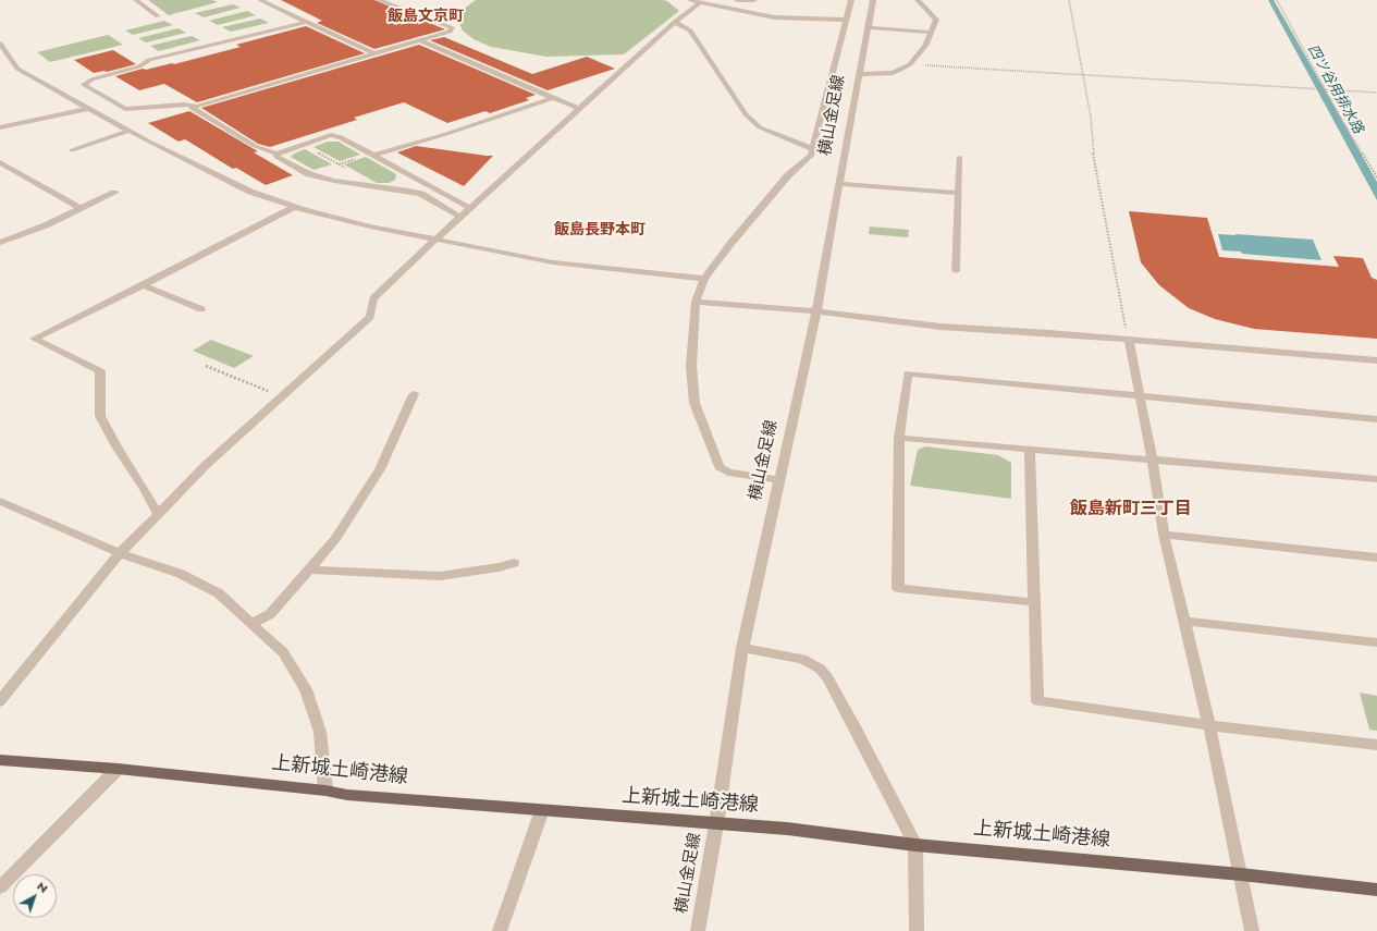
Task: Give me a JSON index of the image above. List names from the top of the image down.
{
  "streets": {
    "main road": ["上新城土崎港線"],
    "street": ["横山金足線"]
  },
  "crossings": [
    ["横山金足線", "上新城土崎港線"]
  ],
  "districts": ["飯島文京町", "飯島長野本町", "飯島新町三丁目"],
  "water": ["四ツ谷用排水路"],
  "north": "top right"
}
